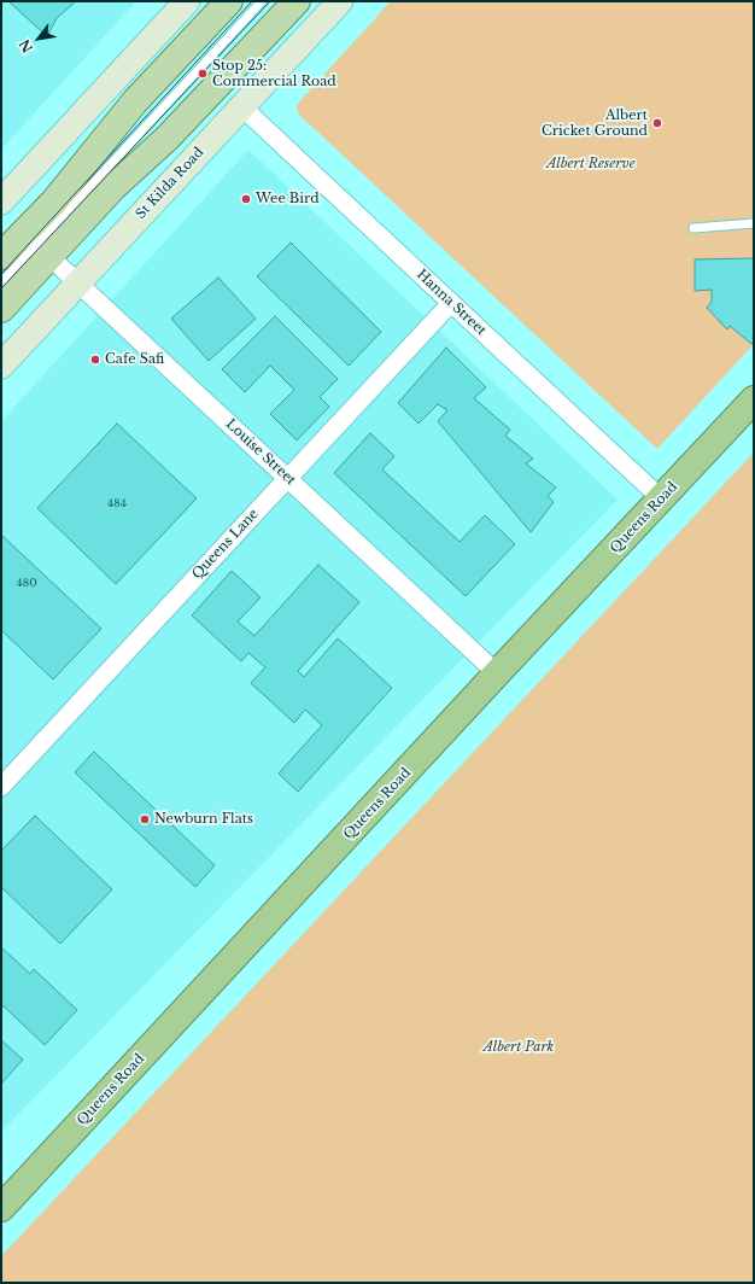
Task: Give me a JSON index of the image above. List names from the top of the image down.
{
  "streets": {
    "highway": ["Queens Road"],
    "main road": ["St Kilda Road"],
    "street": ["Hanna Street", "Louise Street", "Queens Lane"]
  },
  "crossings": [
    ["St Kilda Road", "Hanna Street"],
    ["St Kilda Road", "Louise Street"],
    ["Hanna Street", "Queens Road"],
    ["Hanna Street", "Queens Lane"],
    ["Louise Street", "Queens Road"],
    ["Louise Street", "Queens Lane"]
  ],
  "parks": ["Albert Reserve", "Albert Park"],
  "places": [
    "Stop 25: Commercial Road",
    "Albert Cricket Ground",
    "Wee Bird",
    "Cafe Safi",
    "Newburn Flats"
  ],
  "house_numbers": ["484", "480"],
  "north": "bottom left"
}
